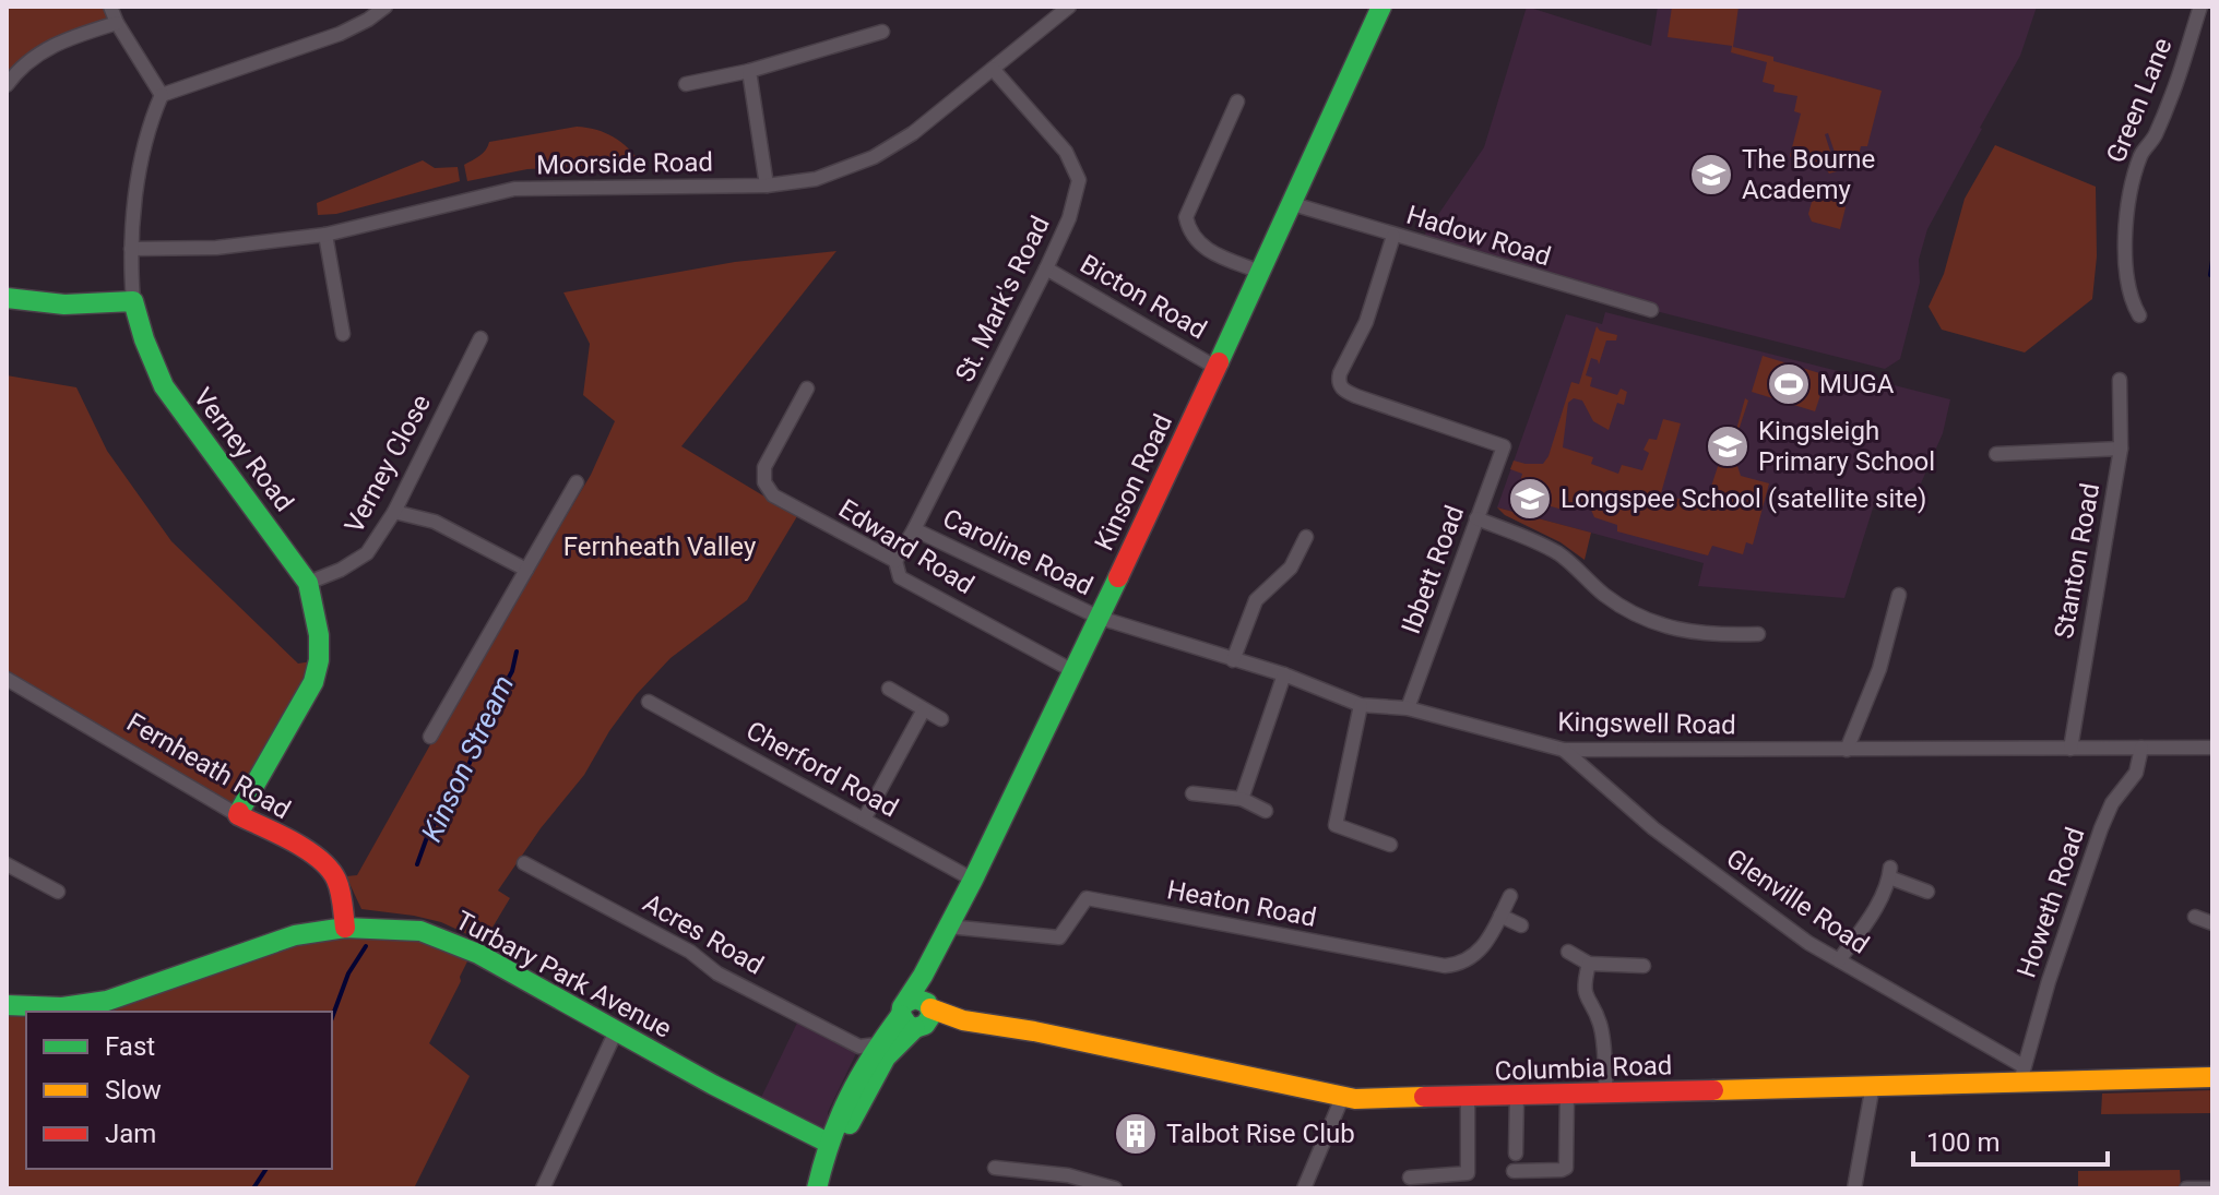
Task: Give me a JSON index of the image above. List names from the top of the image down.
{
  "streets": {
    "street": [
      "Green Lane",
      "Moorside Road",
      "Hadow Road",
      "Bicton Road",
      "St. Mark's Road",
      "Verney Road",
      "Verney Close",
      "Kinson Road",
      "Edward Road",
      "Caroline Road",
      "Stanton Road",
      "Ibbett Road",
      "Kingswell Road",
      "Fernheath Road",
      "Cherford Road",
      "Glenville Road",
      "Howeth Road",
      "Heaton Road",
      "Acres Road",
      "Turbary Park Avenue",
      "Columbia Road"
    ]
  },
  "crossings": [
    ["Moorside Road", "St. Mark's Road"],
    ["Moorside Road", "Verney Road"],
    ["Hadow Road", "Kinson Road"],
    ["Hadow Road", "Ibbett Road"],
    ["Bicton Road", "St. Mark's Road"],
    ["Bicton Road", "Kinson Road"],
    ["St. Mark's Road", "Edward Road"],
    ["St. Mark's Road", "Caroline Road"],
    ["Verney Road", "Verney Close"],
    ["Verney Road", "Fernheath Road"],
    ["Kinson Road", "Edward Road"],
    ["Kinson Road", "Caroline Road"],
    ["Kinson Road", "Kingswell Road"],
    ["Kinson Road", "Cherford Road"],
    ["Kinson Road", "Heaton Road"],
    ["Kinson Road", "Columbia Road"],
    ["Caroline Road", "Kingswell Road"],
    ["Stanton Road", "Kingswell Road"],
    ["Ibbett Road", "Kingswell Road"],
    ["Kingswell Road", "Glenville Road"],
    ["Kingswell Road", "Howeth Road"],
    ["Fernheath Road", "Turbary Park Avenue"],
    ["Glenville Road", "Howeth Road"],
    ["Glenville Road", "Columbia Road"],
    ["Howeth Road", "Columbia Road"]
  ],
  "water": ["Kinson Stream"],
  "parks": ["Fernheath Valley"],
  "places": {
    "school or university": ["The Bourne Academy", "Kingsleigh Primary School", "Longspee School (satellite site)"],
    "sports": ["MUGA"],
    "building": ["Talbot Rise Club"]
  },
  "legend": ["Fast", "Slow", "Jam"],
  "scale_bar": "100 m"
}
